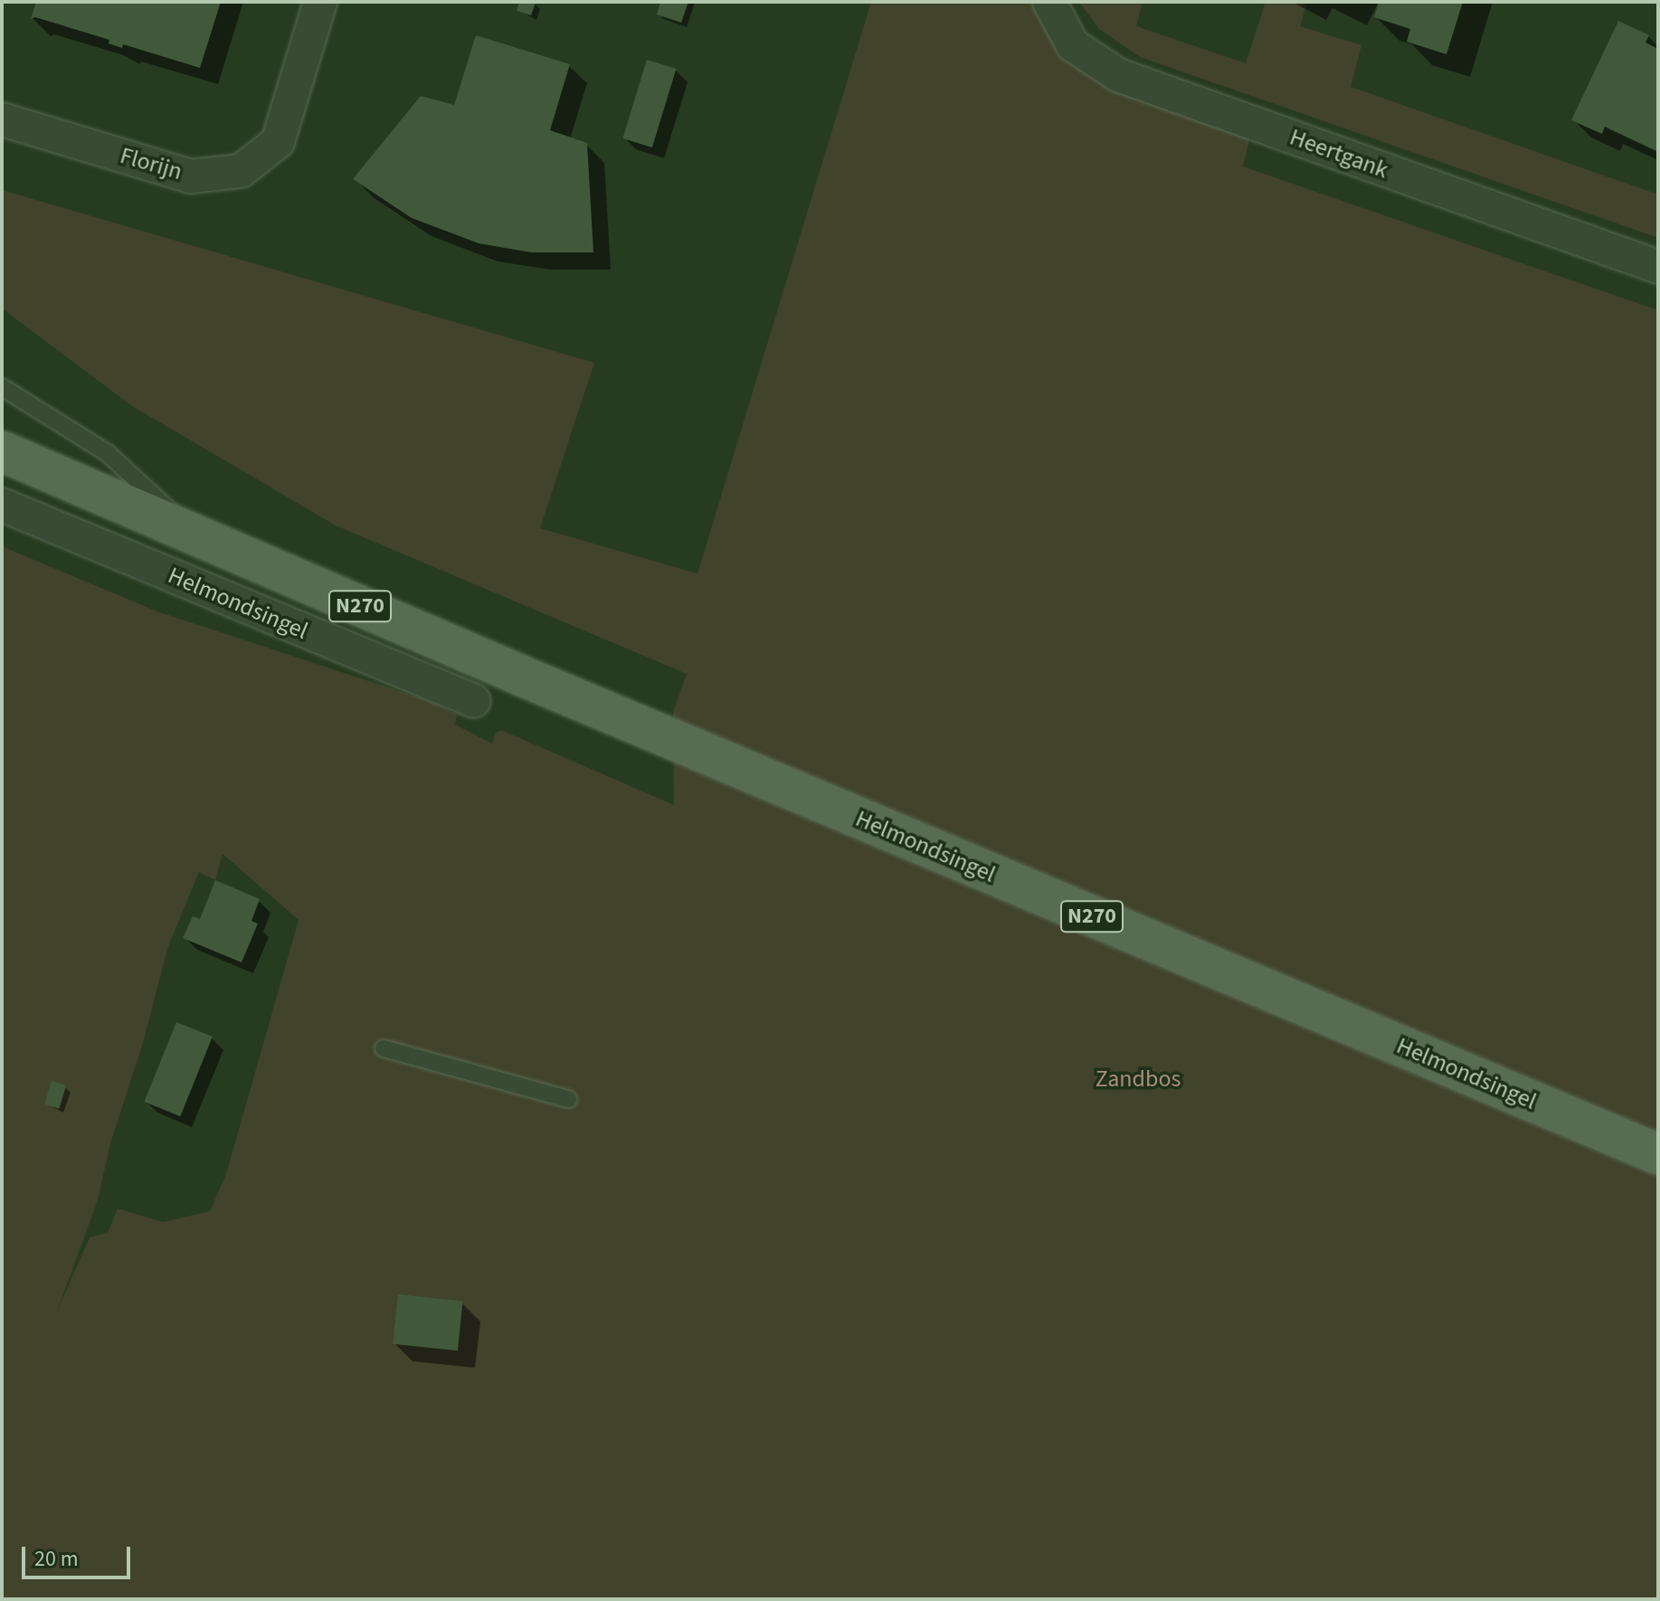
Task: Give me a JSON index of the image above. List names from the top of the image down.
{
  "streets": {
    "main road": ["Helmondsingel", "N270"],
    "street": ["Heertgank", "Florijn"]
  },
  "parks": ["Zandbos"],
  "scale_bar": "20 m"
}
